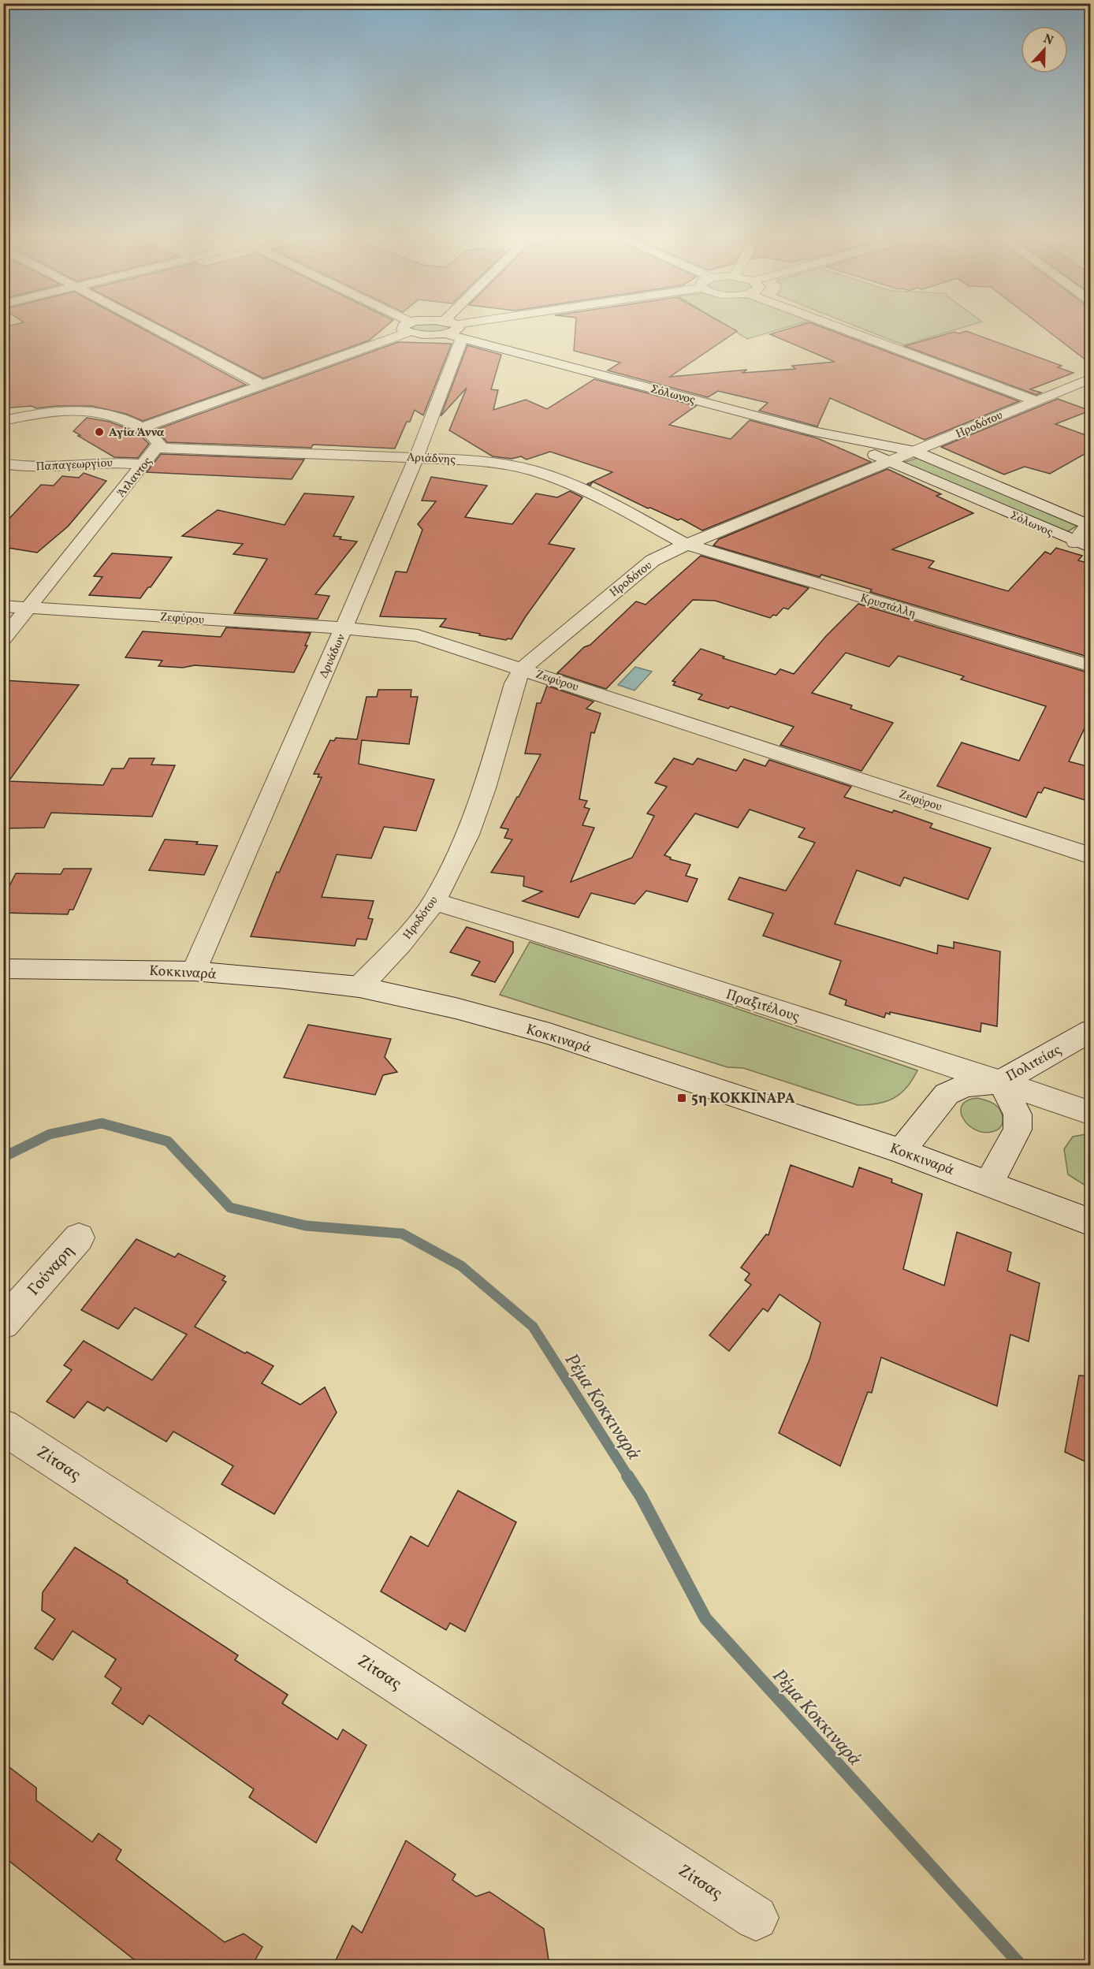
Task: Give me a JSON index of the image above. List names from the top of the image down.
{
  "streets": {
    "street": [
      "Σόλωνος",
      "Ηροδότου",
      "Αριάδνης",
      "Παπαγεωργίου",
      "Άτλαντος",
      "Κρυστάλλη",
      "Ζεφύρου",
      "Δρυάδων",
      "Κοκκιναρά",
      "Πραξιτέλους",
      "Πολιτείας",
      "Γούναρη",
      "Ζίτσας"
    ]
  },
  "crossings": [
    ["Σόλωνος", "Ηροδότου"],
    ["Ηροδότου", "Αριάδνης"],
    ["Ηροδότου", "Κρυστάλλη"],
    ["Ηροδότου", "Ζεφύρου"],
    ["Ηροδότου", "Κοκκιναρά"],
    ["Ηροδότου", "Πραξιτέλους"],
    ["Αριάδνης", "Άτλαντος"],
    ["Αριάδνης", "Κρυστάλλη"],
    ["Αριάδνης", "Δρυάδων"],
    ["Παπαγεωργίου", "Άτλαντος"],
    ["Άτλαντος", "Ζεφύρου"],
    ["Ζεφύρου", "Δρυάδων"],
    ["Δρυάδων", "Κοκκιναρά"],
    ["Κοκκιναρά", "Πολιτείας"],
    ["Πραξιτέλους", "Πολιτείας"]
  ],
  "water": ["Ρέμα Κοκκιναρά"],
  "places": {
    "other": ["Αγία Άννα"],
    "transit": ["5η ΚΟΚΚΙΝΑΡΑ"]
  },
  "north": "top"
}
